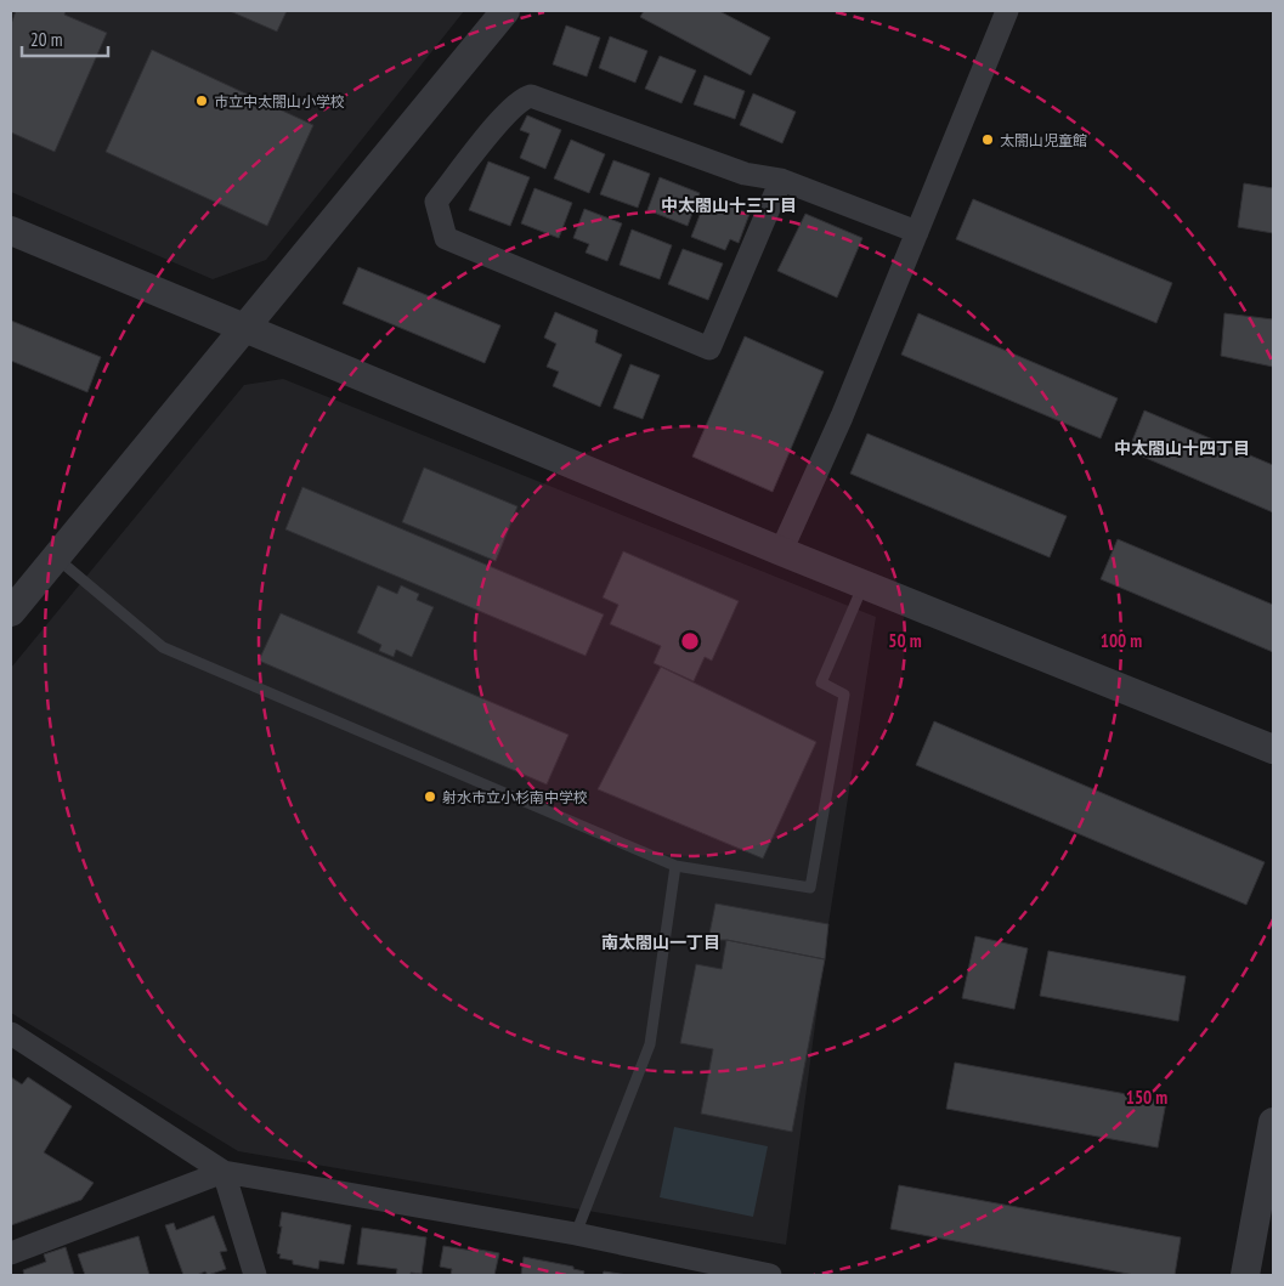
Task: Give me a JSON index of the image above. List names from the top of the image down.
{
  "districts": ["中太閤山十三丁目", "中太閤山十四丁目", "南太閤山一丁目"],
  "places": ["市立中太閤山小学校", "太閤山児童館", "射水市立小杉南中学校"],
  "scale_bar": "20 m",
  "rings": ["50 m", "100 m", "150 m"]
}
